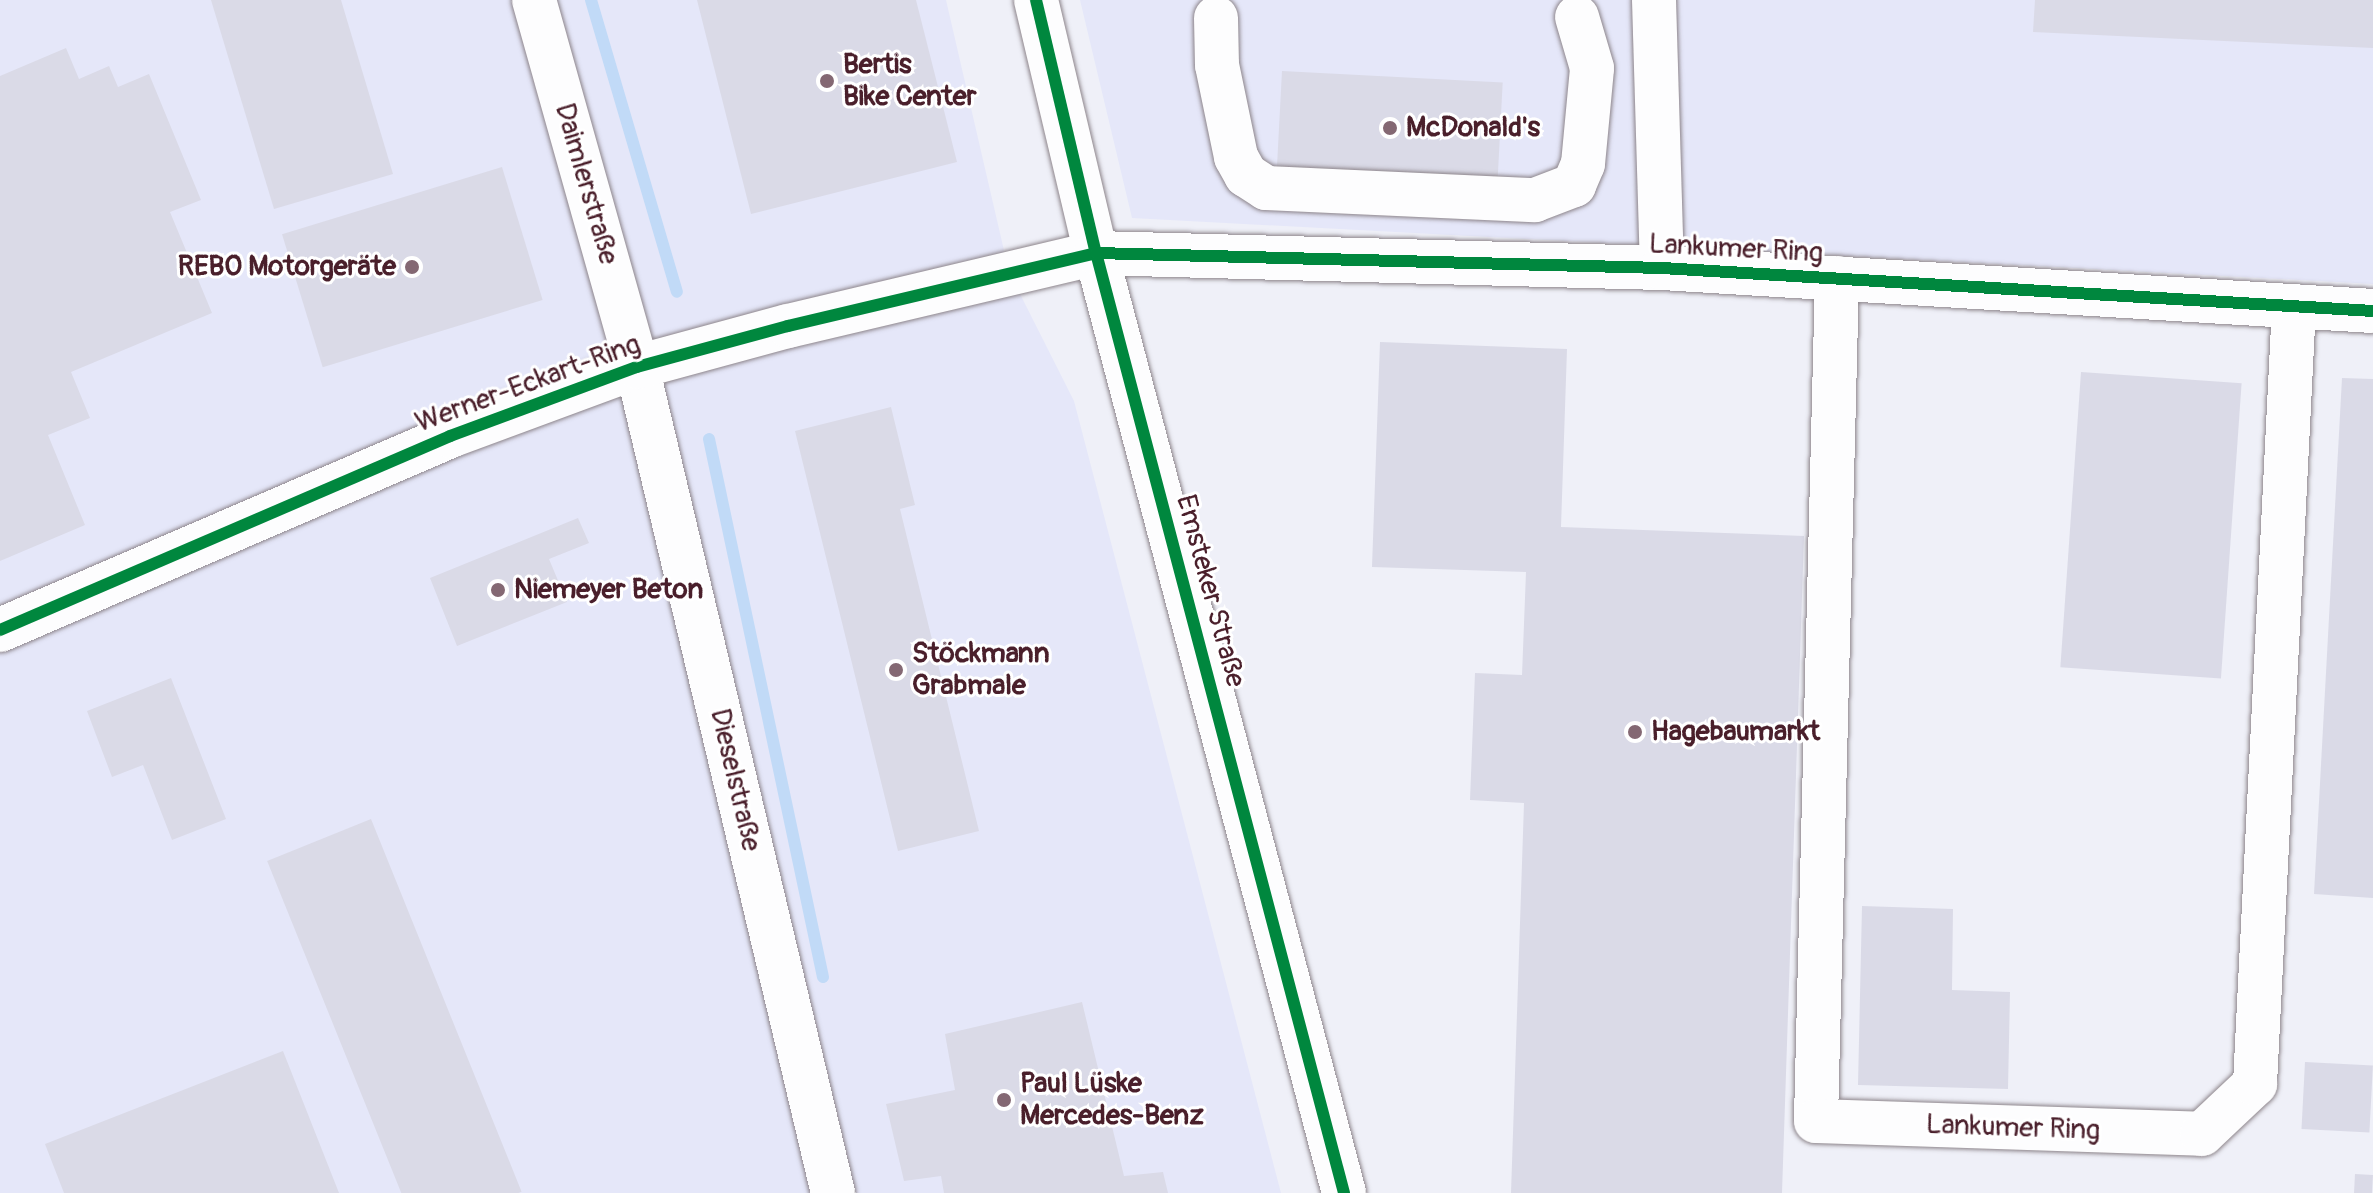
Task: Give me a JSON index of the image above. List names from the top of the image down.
{
  "streets": {
    "street": [
      "Daimlerstraße",
      "Lankumer Ring",
      "Werner-Eckart-Ring",
      "Emsteker Straße",
      "Dieselstraße"
    ]
  },
  "crossings": [
    ["Daimlerstraße", "Werner-Eckart-Ring"],
    ["Daimlerstraße", "Dieselstraße"],
    ["Lankumer Ring", "Werner-Eckart-Ring"],
    ["Lankumer Ring", "Emsteker Straße"],
    ["Werner-Eckart-Ring", "Emsteker Straße"],
    ["Werner-Eckart-Ring", "Dieselstraße"]
  ],
  "places": [
    "Bertis Bike Center",
    "McDonald's",
    "REBO Motorgeräte",
    "Niemeyer Beton",
    "Stöckmann Grabmale",
    "Hagebaumarkt",
    "Paul Lüske Mercedes-Benz"
  ]
}
